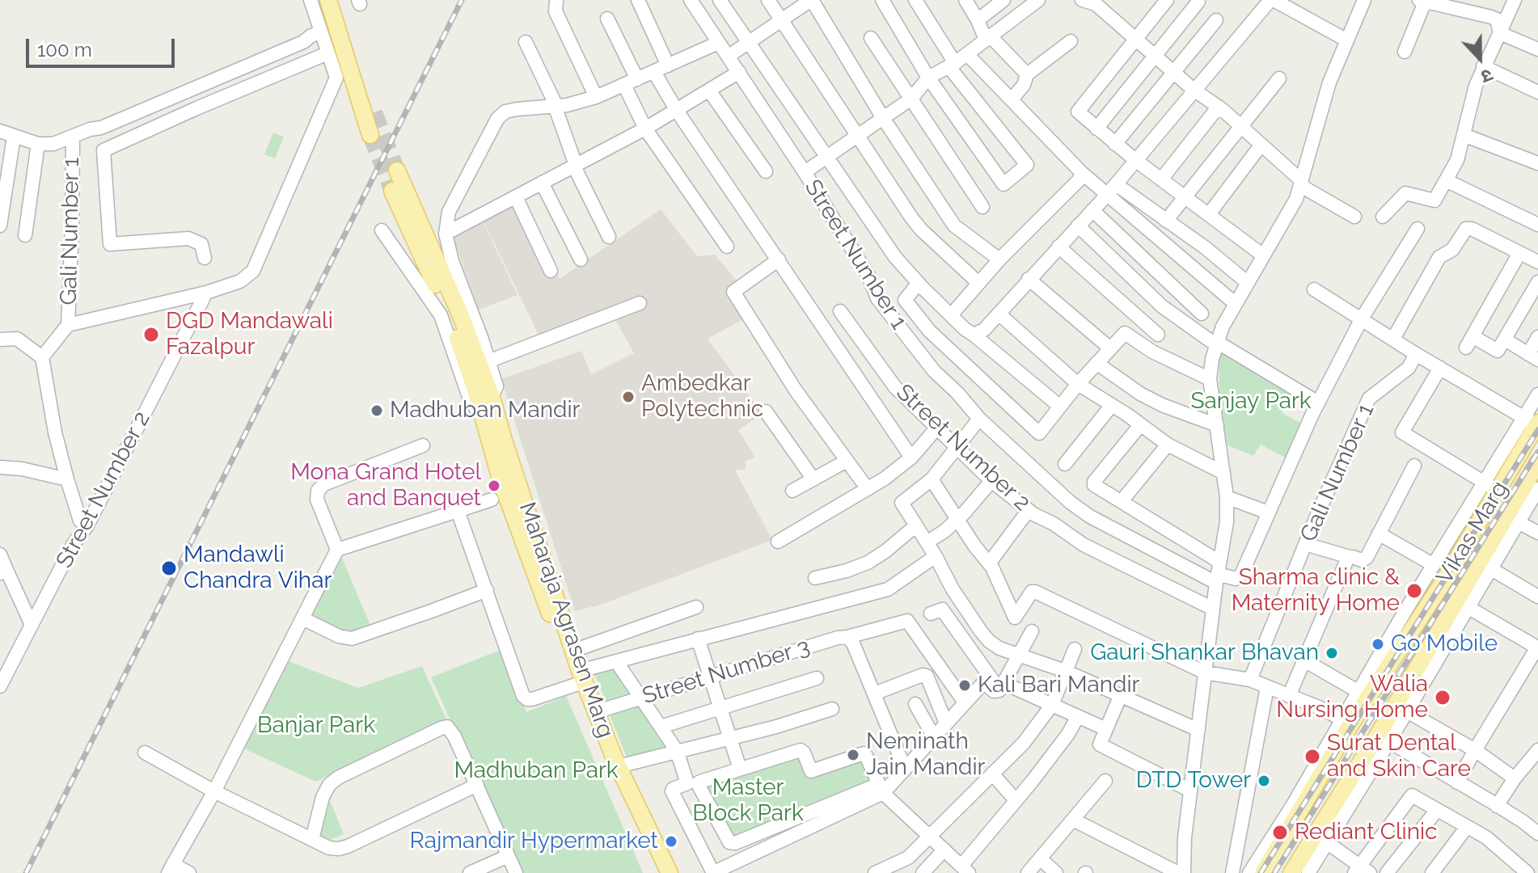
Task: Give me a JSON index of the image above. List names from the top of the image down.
{
  "streets": {
    "main road": ["Vikas Marg", "Maharaja Agrasen Marg"],
    "street": [
      "Gali Number 1",
      "Street Number 1",
      "Street Number 2",
      "Street Number 3"
    ]
  },
  "crossings": [
    ["Maharaja Agrasen Marg", "Street Number 3"]
  ],
  "parks": [
    "Sanjay Park",
    "Banjar Park",
    "Madhuban Park",
    "Master Block Park"
  ],
  "places": [
    "DGD Mandawali Fazalpur",
    "Ambedkar Polytechnic",
    "Madhuban Mandir",
    "Mona Grand Hotel and Banquet",
    "Mandawli Chandra Vihar",
    "Sharma clinic & Maternity Home",
    "Go Mobile",
    "Gauri Shankar Bhavan",
    "Kali Bari Mandir",
    "Walia Nursing Home",
    "Neminath Jain Mandir",
    "Surat Dental and Skin Care",
    "DTD Tower",
    "Rediant Clinic",
    "Rajmandir Hypermarket"
  ],
  "scale_bar": "100 m",
  "north": "bottom"
}
